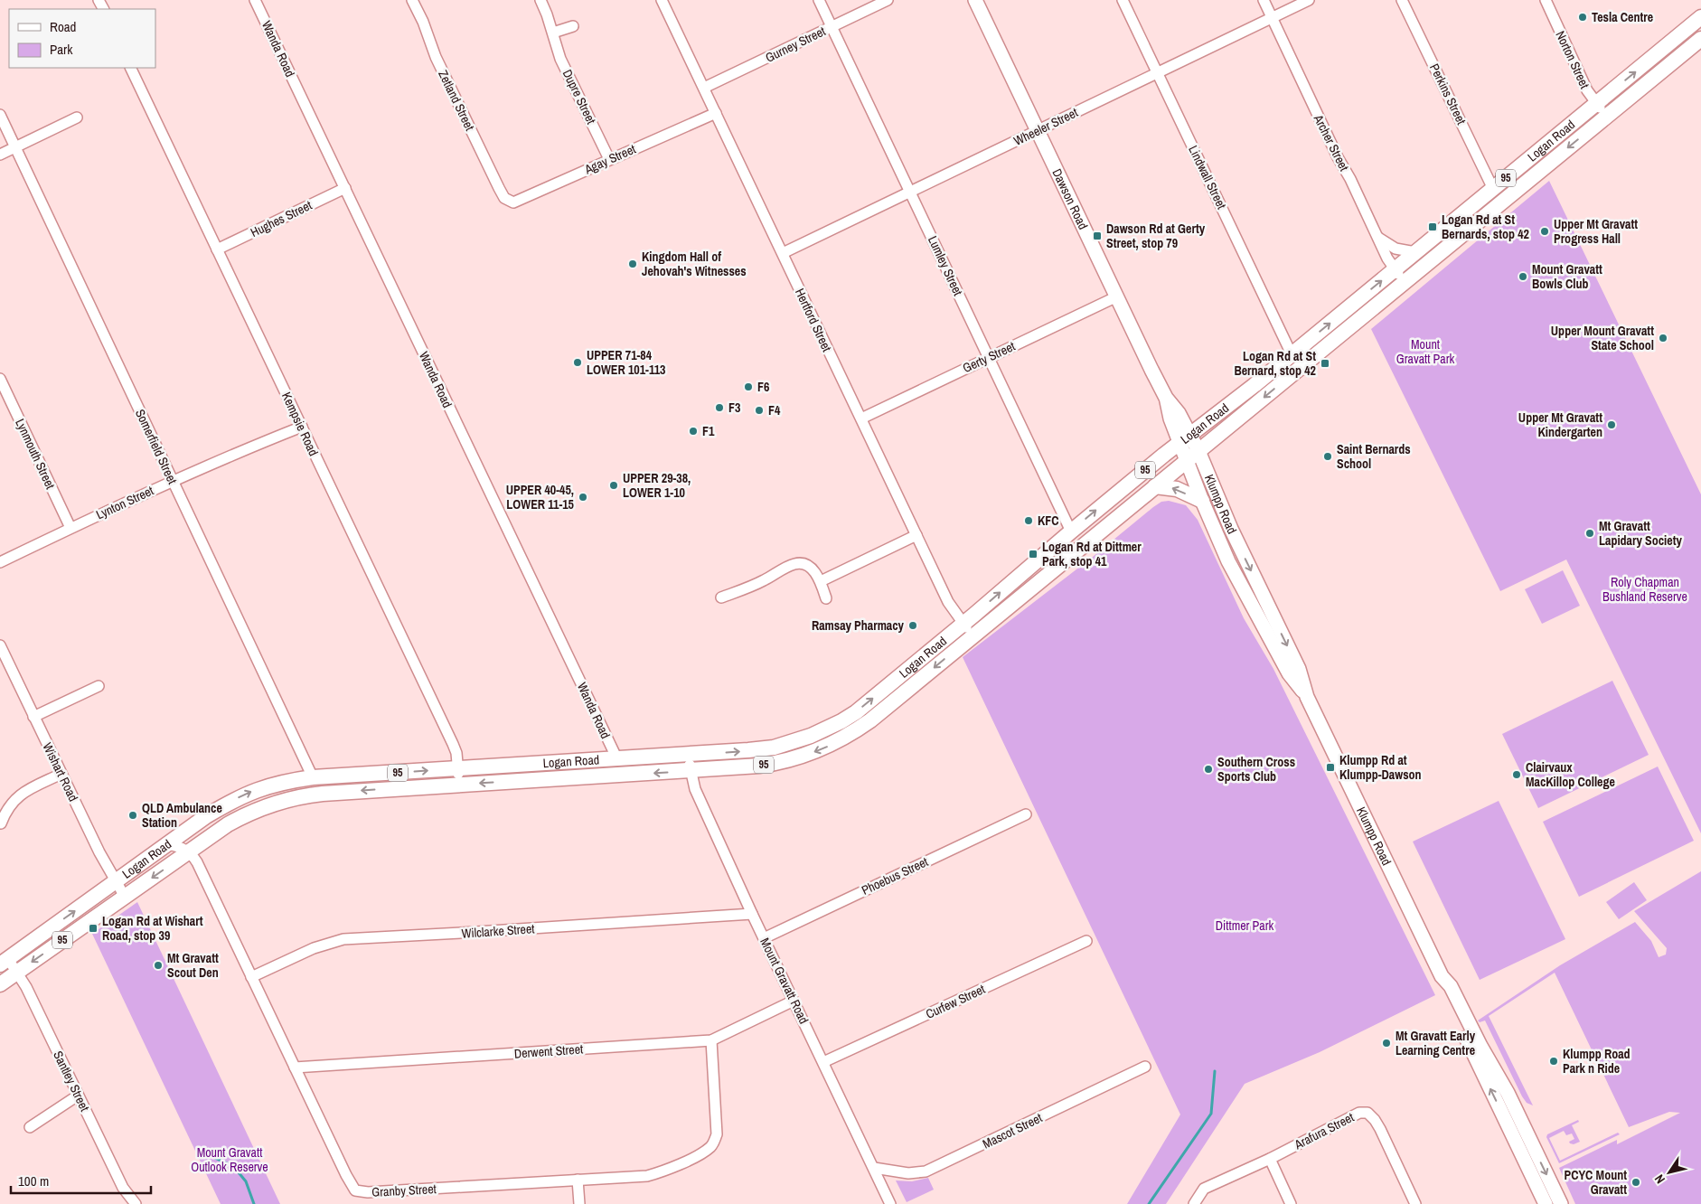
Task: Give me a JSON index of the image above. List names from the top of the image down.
{
  "streets": {
    "main road": [
      "Logan Road",
      "95",
      "Dawson Road",
      "Klumpp Road"
    ],
    "street": [
      "Gurney Street",
      "Wanda Road",
      "Norton Street",
      "Perkins Street",
      "Dupre Street",
      "Zetland Street",
      "Wheeler Street",
      "Archer Street",
      "Agay Street",
      "Lindwall Street",
      "Hughes Street",
      "Lumley Street",
      "Hertford Street",
      "Gerty Street",
      "Kempsie Road",
      "Somerfield Street",
      "Lynmouth Street",
      "Lynton Street",
      "Wishart Road",
      "Phoebus Street",
      "Wilclarke Street",
      "Mount Gravatt Road",
      "Curfew Street",
      "Derwent Street",
      "Santley Street",
      "Mascot Street",
      "Arafura Street",
      "Granby Street"
    ]
  },
  "crossings": [
    ["Gurney Street", "Lumley Street"],
    ["Gurney Street", "Hertford Street"],
    ["Wanda Road", "Logan Road"],
    ["Wanda Road", "Hughes Street"],
    ["Norton Street", "Logan Road"],
    ["Perkins Street", "Logan Road"],
    ["Dupre Street", "Agay Street"],
    ["Zetland Street", "Agay Street"],
    ["Wheeler Street", "Archer Street"],
    ["Wheeler Street", "Lindwall Street"],
    ["Wheeler Street", "Dawson Road"],
    ["Wheeler Street", "Lumley Street"],
    ["Wheeler Street", "Hertford Street"],
    ["Logan Road", "Archer Street"],
    ["Logan Road", "Lindwall Street"],
    ["Logan Road", "Dawson Road"],
    ["Logan Road", "Lumley Street"],
    ["Logan Road", "Hertford Street"],
    ["Logan Road", "Kempsie Road"],
    ["Logan Road", "Somerfield Street"],
    ["Logan Road", "Klumpp Road"],
    ["Logan Road", "Wishart Road"],
    ["Logan Road", "Mount Gravatt Road"],
    ["Logan Road", "Santley Street"],
    ["Logan Road", "Granby Street"],
    ["Agay Street", "Hertford Street"],
    ["Dawson Road", "Gerty Street"],
    ["Dawson Road", "Klumpp Road"],
    ["Hughes Street", "Kempsie Road"],
    ["Lumley Street", "Gerty Street"],
    ["Hertford Street", "Gerty Street"],
    ["Kempsie Road", "Lynton Street"],
    ["Somerfield Street", "Lynton Street"],
    ["Lynmouth Street", "Lynton Street"],
    ["Phoebus Street", "Mount Gravatt Road"],
    ["Wilclarke Street", "Mount Gravatt Road"],
    ["Wilclarke Street", "Granby Street"],
    ["Mount Gravatt Road", "Curfew Street"],
    ["Mount Gravatt Road", "Derwent Street"],
    ["Mount Gravatt Road", "Mascot Street"],
    ["Derwent Street", "Granby Street"]
  ],
  "parks": [
    "Mount Gravatt Park",
    "Roly Chapman Bushland Reserve",
    "Dittmer Park",
    "Mount Gravatt Outlook Reserve"
  ],
  "places": {
    "other": [
      "Tesla Centre",
      "Upper Mt Gravatt Progress Hall",
      "Kingdom Hall of Jehovah's Witnesses",
      "Mount Gravatt Bowls Club",
      "Upper Mount Gravatt State School",
      "UPPER 71-84 LOWER 101-113",
      "F6",
      "F3",
      "F4",
      "Upper Mt Gravatt Kindergarten",
      "F1",
      "Saint Bernards School",
      "UPPER 29-38, LOWER 1-10",
      "UPPER 40-45, LOWER 11-15",
      "KFC",
      "Mt Gravatt Lapidary Society",
      "Ramsay Pharmacy",
      "Southern Cross Sports Club",
      "Clairvaux MacKillop College",
      "QLD Ambulance Station",
      "Mt Gravatt Scout Den",
      "Mt Gravatt Early Learning Centre",
      "Klumpp Road Park n Ride",
      "PCYC Mount Gravatt"
    ],
    "transit": [
      "Logan Rd at St Bernards, stop 42",
      "Dawson Rd at Gerty Street, stop 79",
      "Logan Rd at St Bernard, stop 42",
      "Logan Rd at Dittmer Park, stop 41",
      "Klumpp Rd at Klumpp-Dawson",
      "Logan Rd at Wishart Road, stop 39"
    ]
  },
  "legend": ["Road", "Park"],
  "scale_bar": "100 m",
  "north": "bottom left"
}
